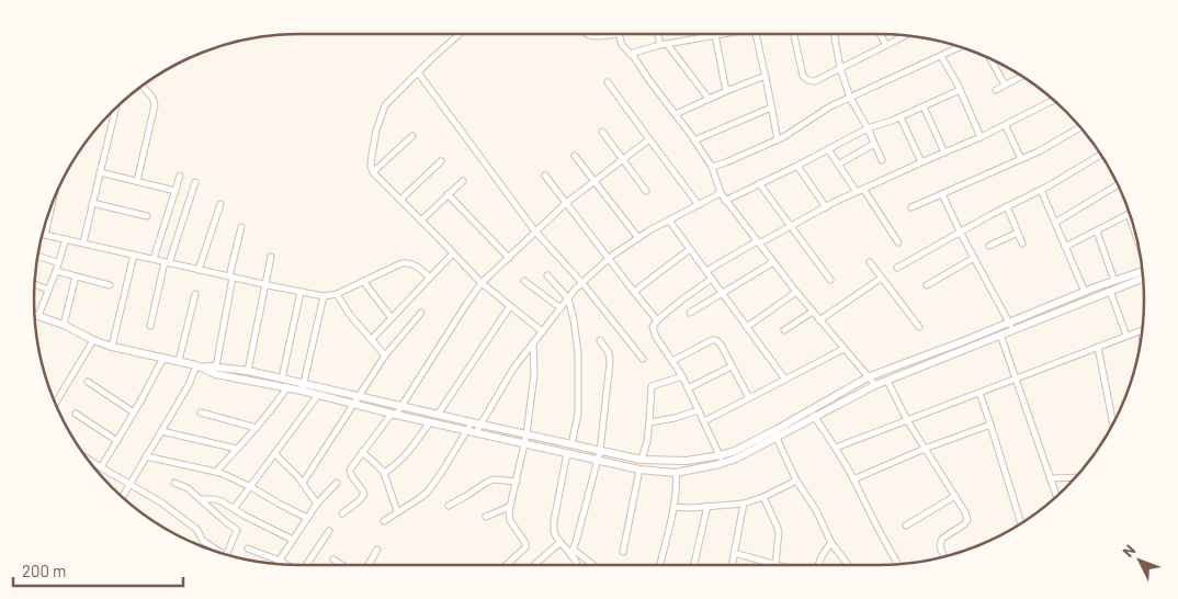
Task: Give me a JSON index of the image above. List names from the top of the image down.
{
  "scale_bar": "200 m",
  "north": "top left"
}
